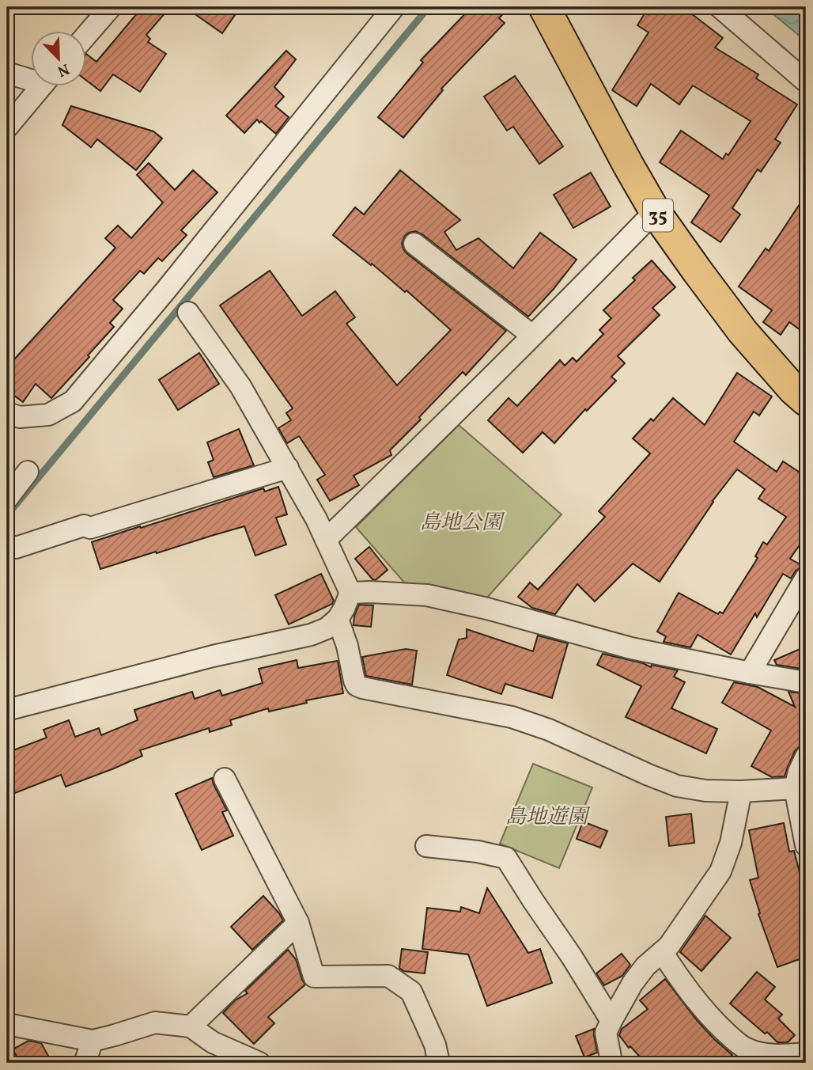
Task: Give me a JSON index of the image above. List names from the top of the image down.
{
  "streets": {
    "main road": ["35"]
  },
  "parks": ["島地公園", "島地遊園"],
  "north": "bottom right"
}
